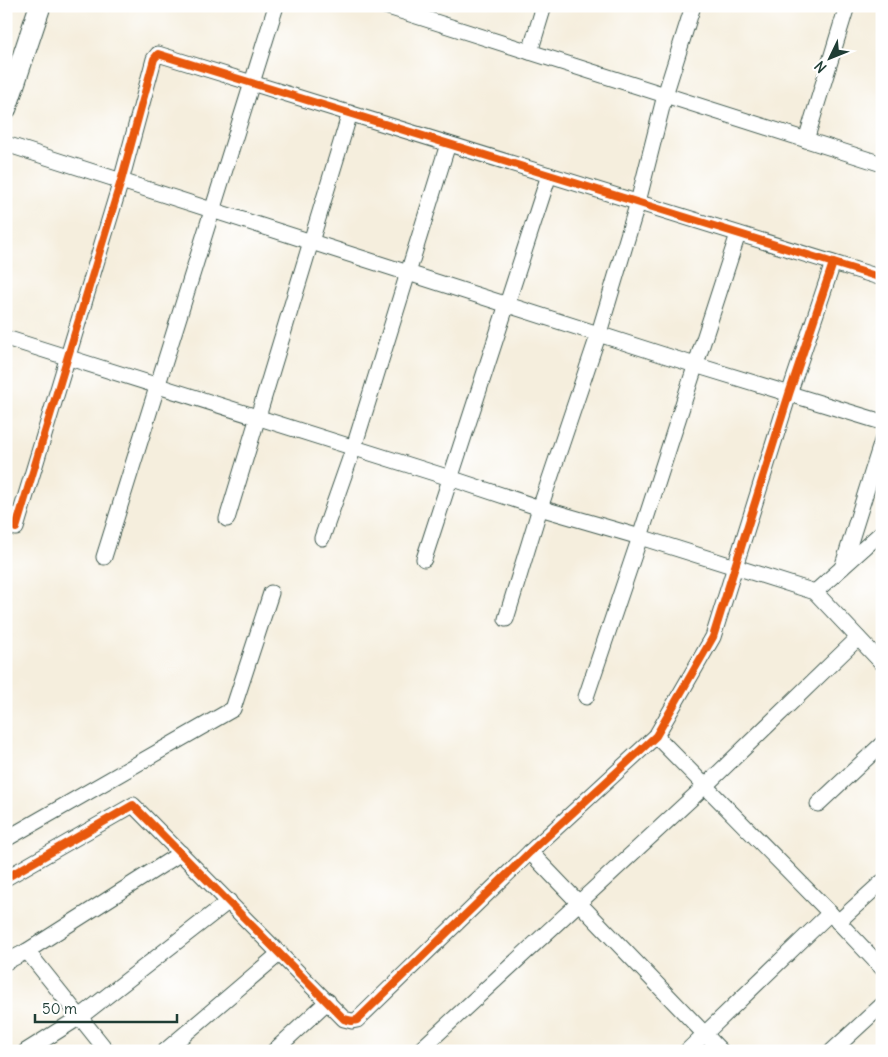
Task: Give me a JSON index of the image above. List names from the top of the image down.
{
  "scale_bar": "50 m",
  "north": "bottom left"
}
